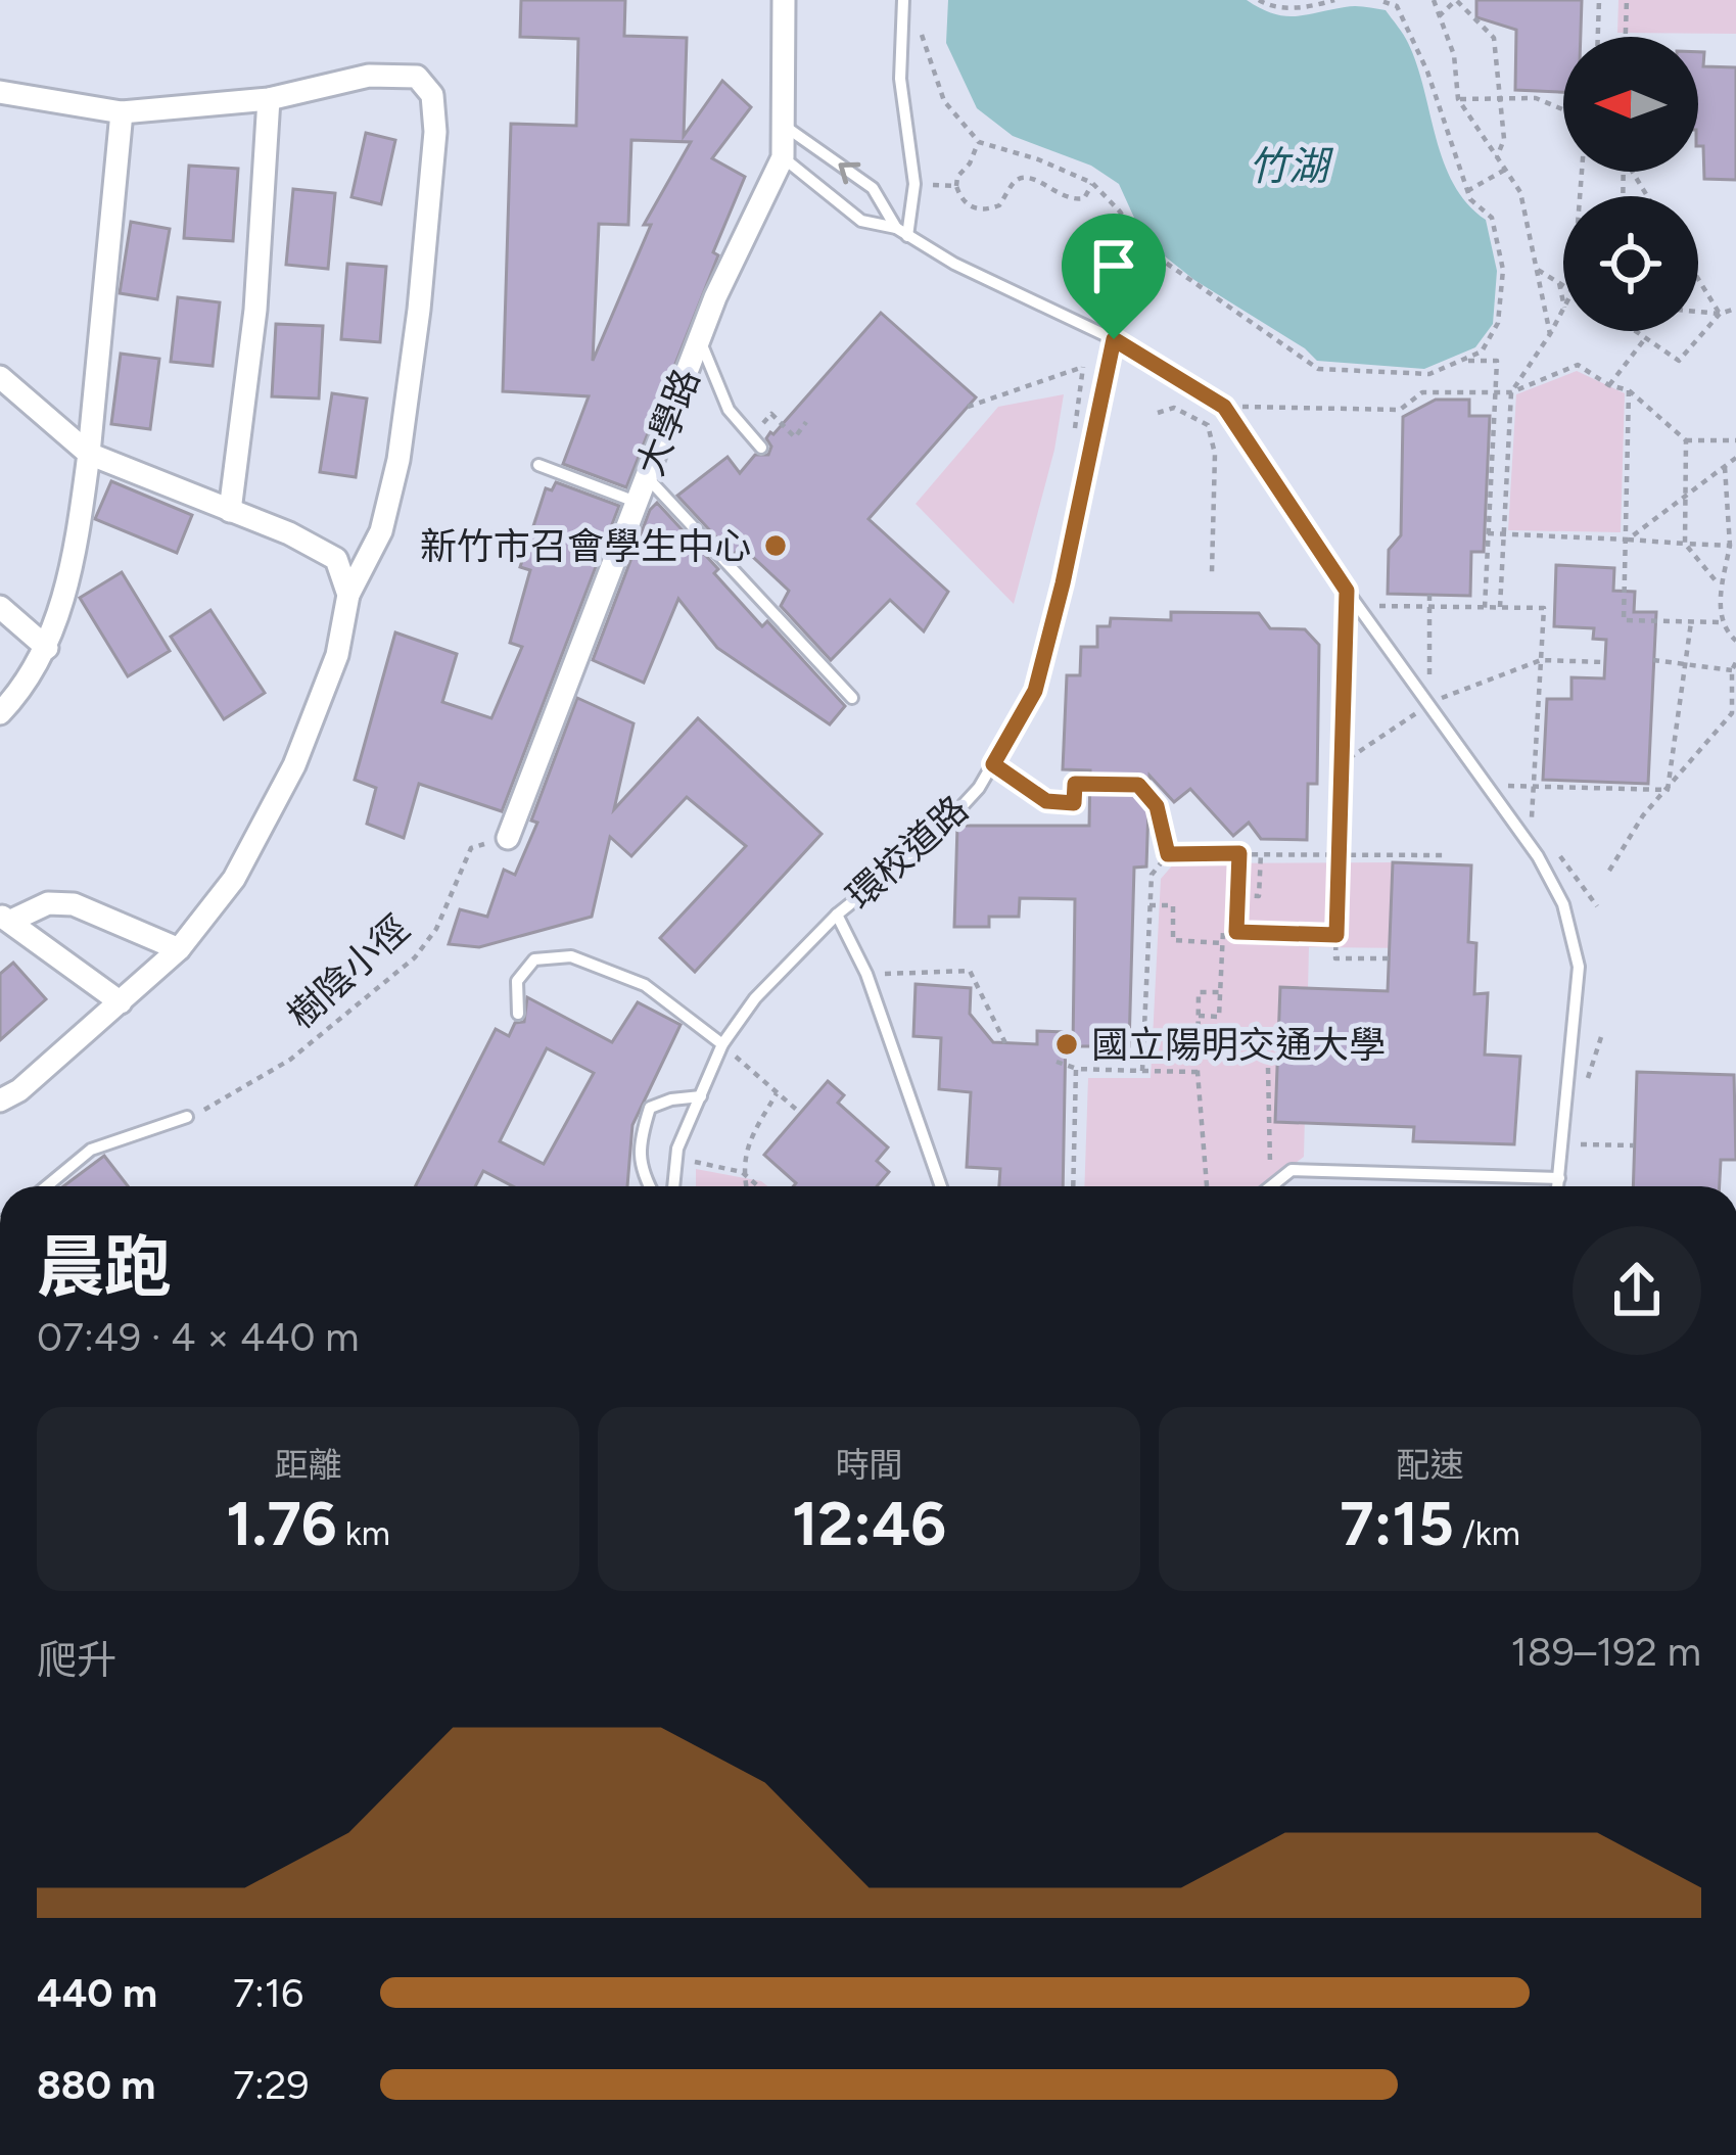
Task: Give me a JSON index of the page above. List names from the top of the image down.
{
  "streets": {
    "street": ["大學路"],
    "lane": ["環校道路"],
    "path": ["樹陰小徑"]
  },
  "crossings": [
    ["大學路", "樹陰小徑"]
  ],
  "water": ["竹湖"],
  "places": ["新竹市召會學生中心", "國立陽明交通大學"],
  "north": "left",
  "page": {
    "heading": ["晨跑", "07:49 · 4 × 440 m"],
    "stats": [
      ["距離", "1.76 km"],
      ["時間", "12:46"],
      ["配速", "7:15 /km"]
    ],
    "chart": ["爬升", "189–192 m"],
    "list": [
      {
        "name": "440 m",
        "note": "7:16"
      },
      {
        "name": "880 m",
        "note": "7:29"
      }
    ]
  }
}
